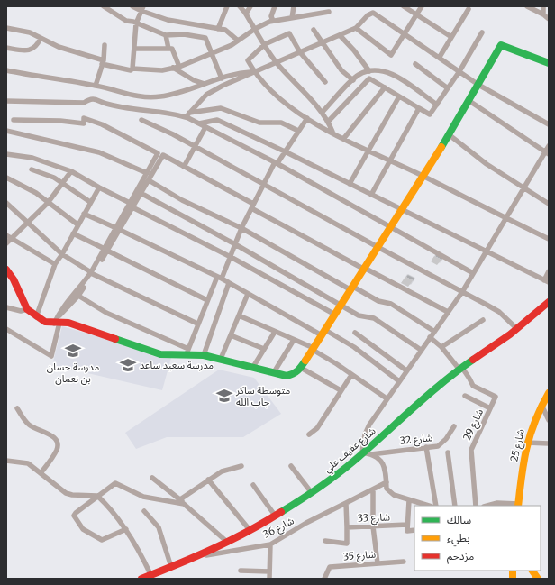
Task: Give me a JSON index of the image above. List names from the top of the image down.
{
  "streets": {
    "street": [
      "شارع 29",
      "شارع 32",
      "شارع 25",
      "شارع عفيف علي",
      "شارع 33",
      "شارع 36",
      "شارع 35"
    ]
  },
  "crossings": [
    ["شارع 29", "شارع عفيف علي"],
    ["شارع عفيف علي", "شارع 36"],
    ["شارع 33", "شارع 36"]
  ],
  "places": {
    "school or university": ["مدرسة حسان بن نعمان", "مدرسة سعيد ساعد", "متوسطة ساكر جاب الله"]
  },
  "legend": ["سالك", "بطيء", "مزدحم"]
}
